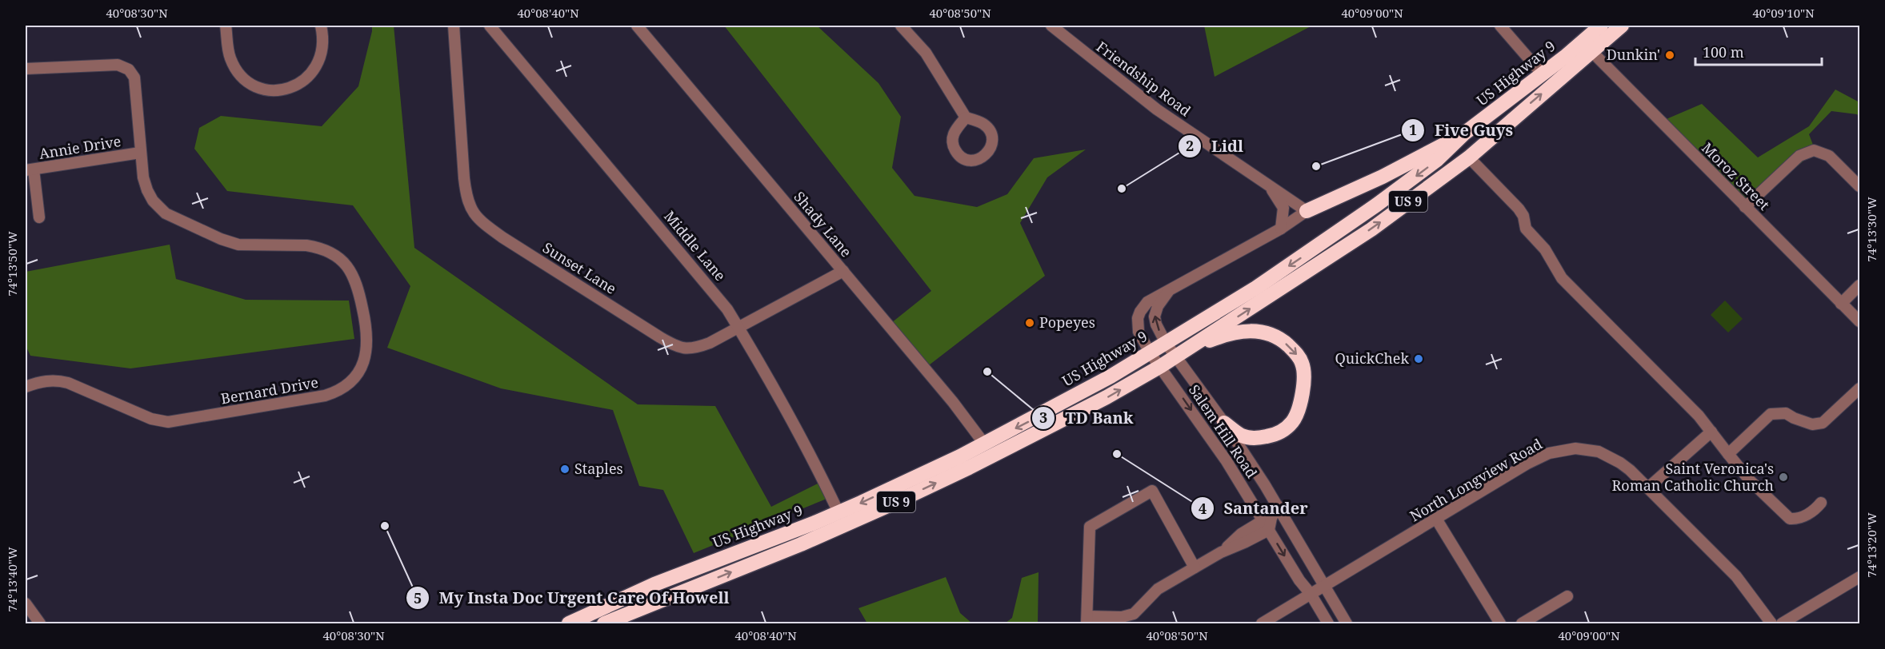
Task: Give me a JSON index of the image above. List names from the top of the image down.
{
  "streets": {
    "highway": ["US Highway 9", "US 9"],
    "street": [
      "Friendship Road",
      "Annie Drive",
      "Moroz Street",
      "Shady Lane",
      "Middle Lane",
      "Sunset Lane",
      "Bernard Drive",
      "Salem Hill Road",
      "North Longview Road"
    ]
  },
  "crossings": [
    ["US Highway 9", "Shady Lane"],
    ["US Highway 9", "Middle Lane"],
    ["US Highway 9", "Salem Hill Road"],
    ["Friendship Road", "Salem Hill Road"],
    ["Annie Drive", "Bernard Drive"],
    ["Moroz Street", "US 9"],
    ["US 9", "Salem Hill Road"],
    ["Shady Lane", "Sunset Lane"],
    ["Middle Lane", "Sunset Lane"],
    ["Salem Hill Road", "North Longview Road"]
  ],
  "places": [
    "Dunkin'",
    "Five Guys",
    "Lidl",
    "Popeyes",
    "QuickChek",
    "TD Bank",
    "Santander",
    "Staples",
    "Saint Veronica's Roman Catholic Church",
    "My Insta Doc Urgent Care Of Howell"
  ],
  "scale_bar": "100 m",
  "coordinates": [
    "40°08'30\"N",
    "40°08'40\"N",
    "40°08'50\"N",
    "40°09'00\"N",
    "40°09'10\"N",
    "74°13'30\"W",
    "74°13'50\"W",
    "74°13'20\"W",
    "74°13'40\"W"
  ]
}
